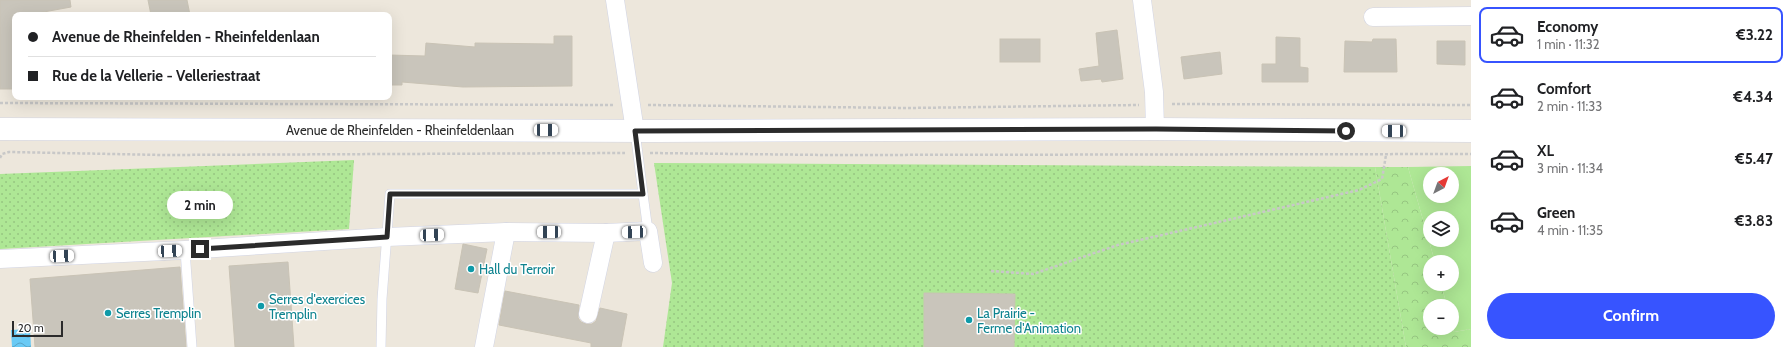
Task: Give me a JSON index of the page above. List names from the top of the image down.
{
  "streets": {
    "main road": ["Avenue de Rheinfelden - Rheinfeldenlaan"]
  },
  "places": [
    "Hall du Terroir",
    "Serres d'exercices Tremplin",
    "Serres Tremplin",
    "La Prairie - Ferme d'Animation"
  ],
  "scale_bar": "20 m",
  "north": "top right",
  "page": {
    "list": [
      {
        "name": "Economy",
        "note": "1 min · 11:32",
        "value": "€3.22"
      },
      {
        "name": "Comfort",
        "note": "2 min · 11:33",
        "value": "€4.34"
      },
      {
        "name": "XL",
        "note": "3 min · 11:34",
        "value": "€5.47"
      },
      {
        "name": "Green",
        "note": "4 min · 11:35",
        "value": "€3.83"
      }
    ],
    "banner": ["Avenue de Rheinfelden - Rheinfeldenlaan", "Rue de la Vellerie - Velleriestraat"],
    "map_buttons": ["+", "−"],
    "bubble": "2 min",
    "buttons": "Confirm",
    "scale": "20 m"
  }
}
